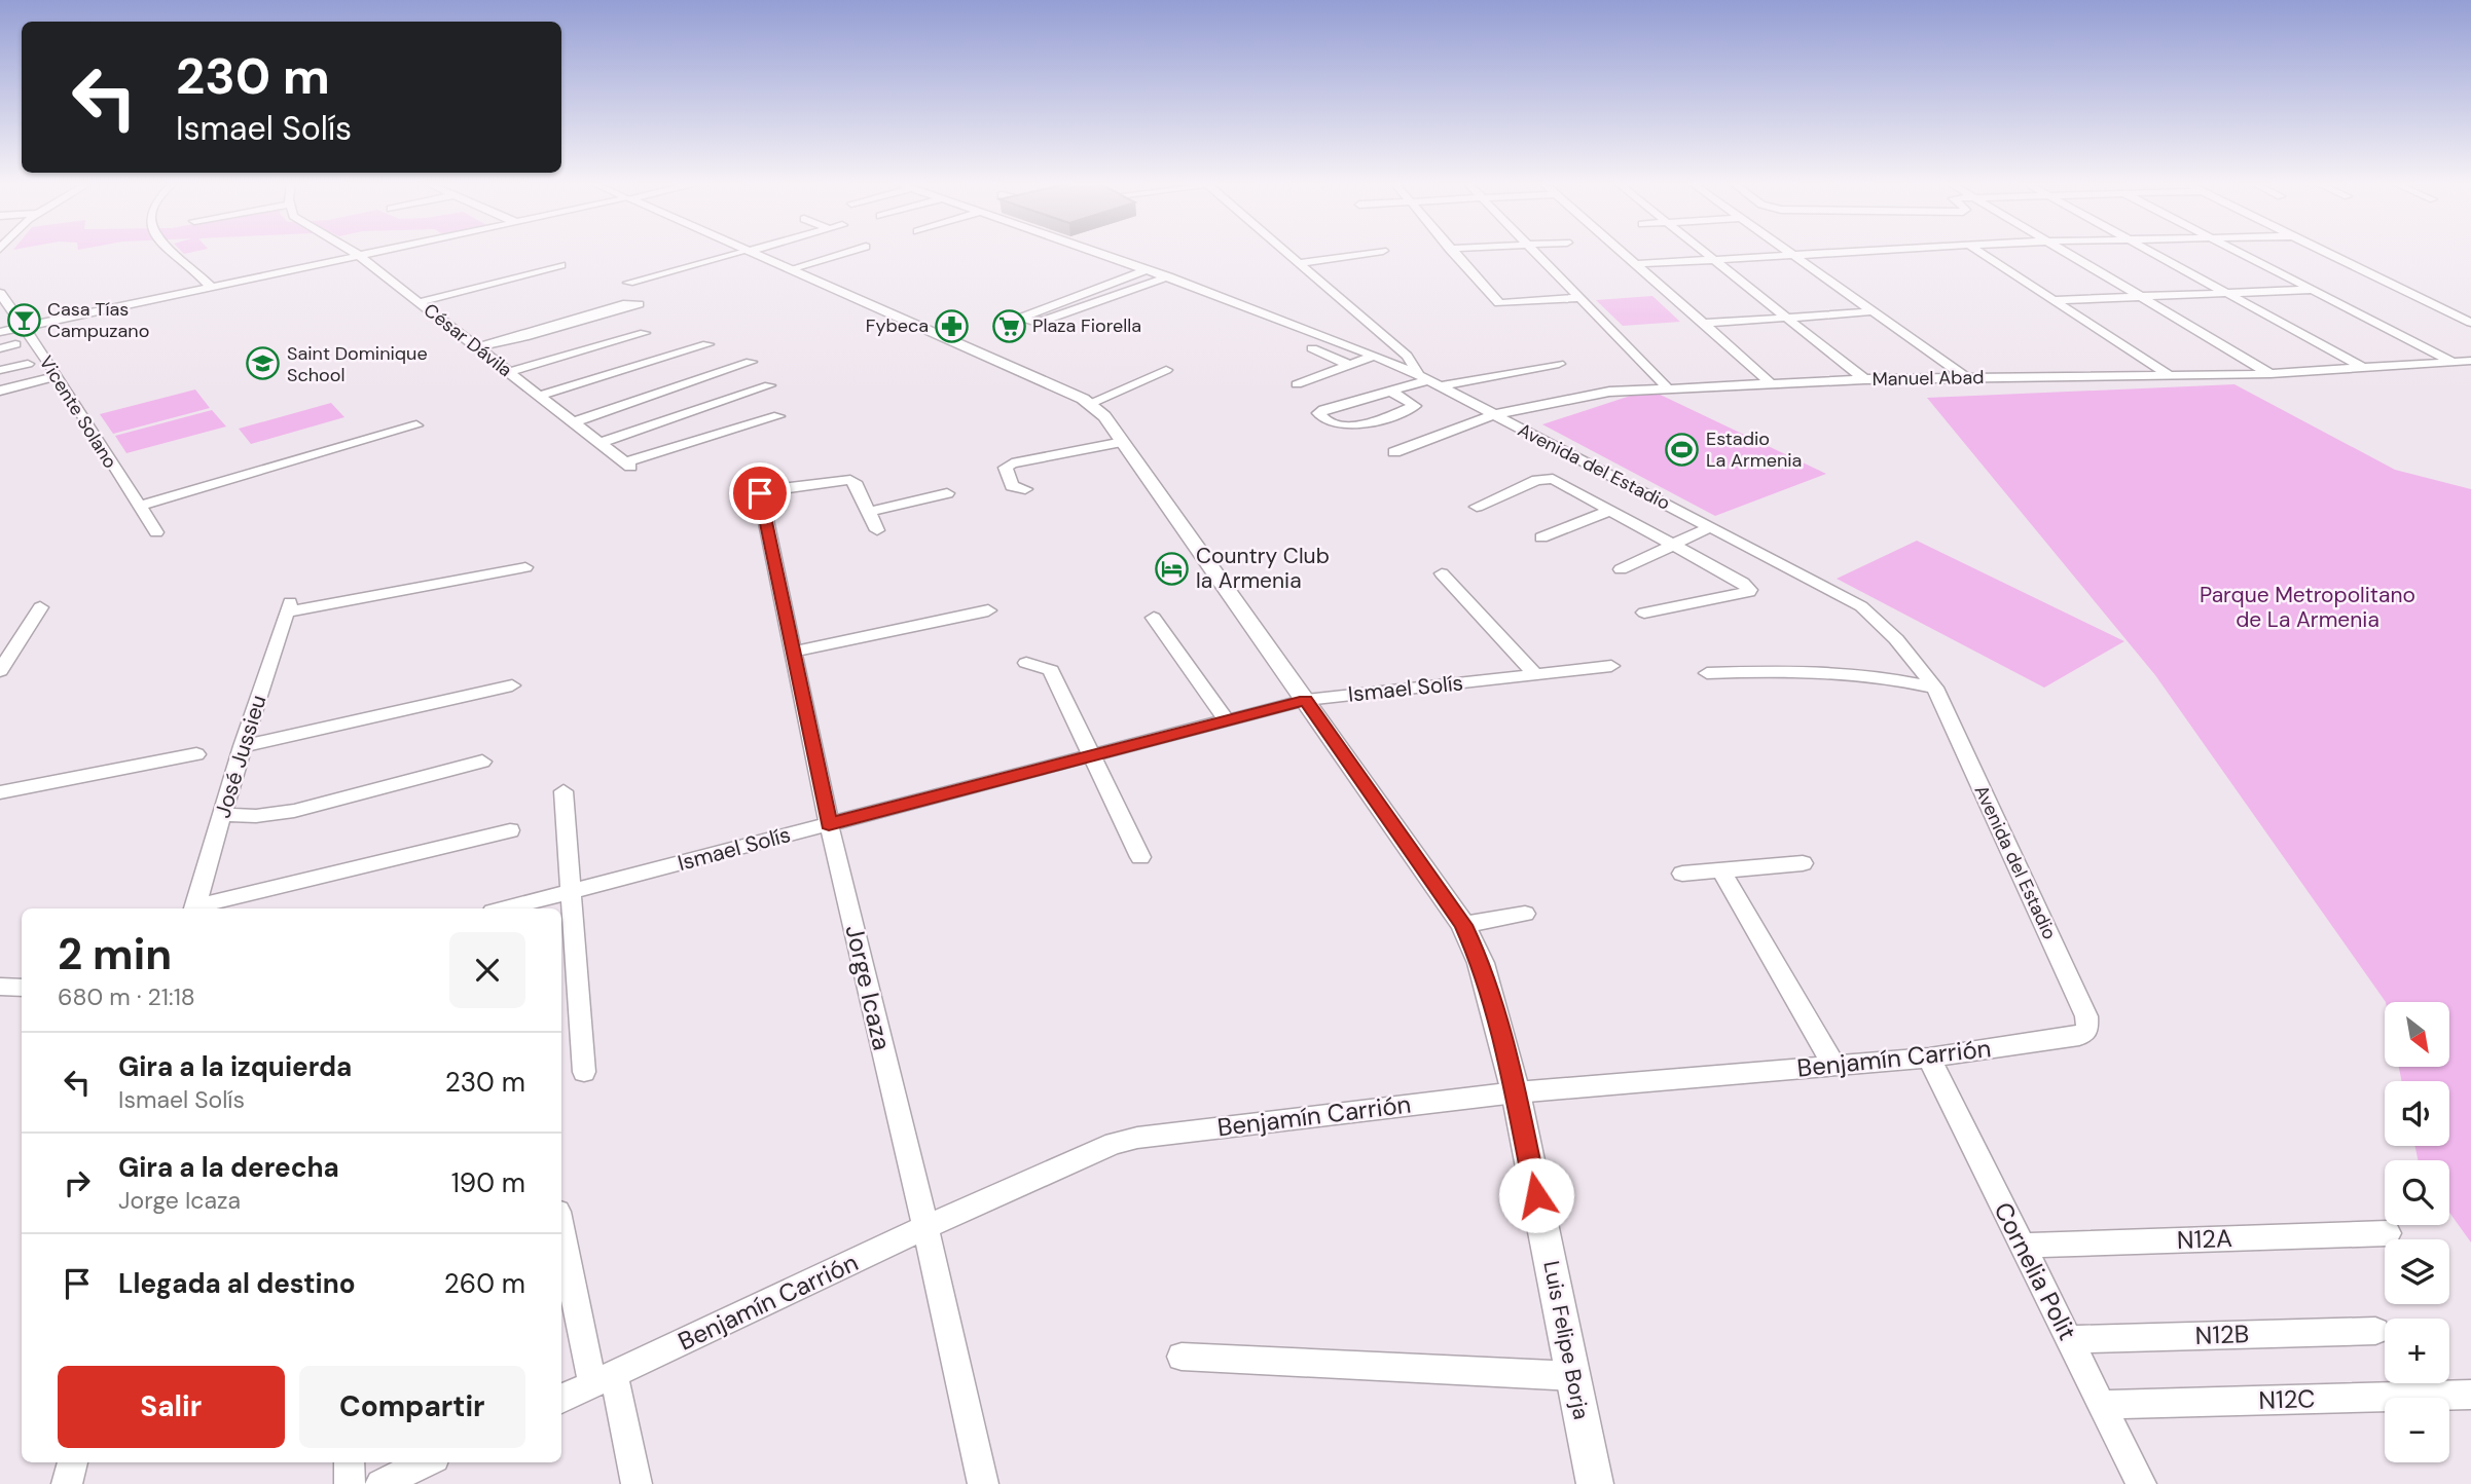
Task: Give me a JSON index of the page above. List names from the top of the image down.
{
  "streets": {
    "street": [
      "César Dávila",
      "Manuel Abad",
      "Vicente Solano",
      "Avenida del Estadio",
      "Ismael Solís",
      "José Jussieu",
      "Jorge Icaza",
      "Benjamín Carrión",
      "N12A",
      "Cornelia Polit",
      "N12B",
      "Luis Felipe Borja",
      "N12C"
    ]
  },
  "crossings": [
    ["Manuel Abad", "Avenida del Estadio"],
    ["Avenida del Estadio", "Benjamín Carrión"],
    ["Ismael Solís", "Jorge Icaza"],
    ["Ismael Solís", "Luis Felipe Borja"],
    ["Jorge Icaza", "Benjamín Carrión"],
    ["Benjamín Carrión", "Cornelia Polit"],
    ["Benjamín Carrión", "Luis Felipe Borja"],
    ["N12A", "Cornelia Polit"],
    ["Cornelia Polit", "N12B"],
    ["Cornelia Polit", "N12C"]
  ],
  "parks": ["Parque Metropolitano de La Armenia"],
  "places": {
    "bar": ["Casa Tías Campuzano"],
    "pharmacy": ["Fybeca"],
    "supermarket": ["Plaza Fiorella"],
    "school or university": ["Saint Dominique School"],
    "sports": ["Estadio La Armenia"],
    "hotel": ["Country Club la Armenia"]
  },
  "north": "bottom right",
  "page": {
    "turn": ["230 m", "Ismael Solís"],
    "heading": ["2 min", "680 m · 21:18"],
    "map_buttons": ["+", "−"],
    "list": [
      {
        "name": "Gira a la izquierda",
        "note": "Ismael Solís",
        "value": "230 m"
      },
      {
        "name": "Gira a la derecha",
        "note": "Jorge Icaza",
        "value": "190 m"
      },
      {
        "name": "Llegada al destino",
        "value": "260 m"
      }
    ],
    "buttons": ["Salir", "Compartir"]
  }
}
